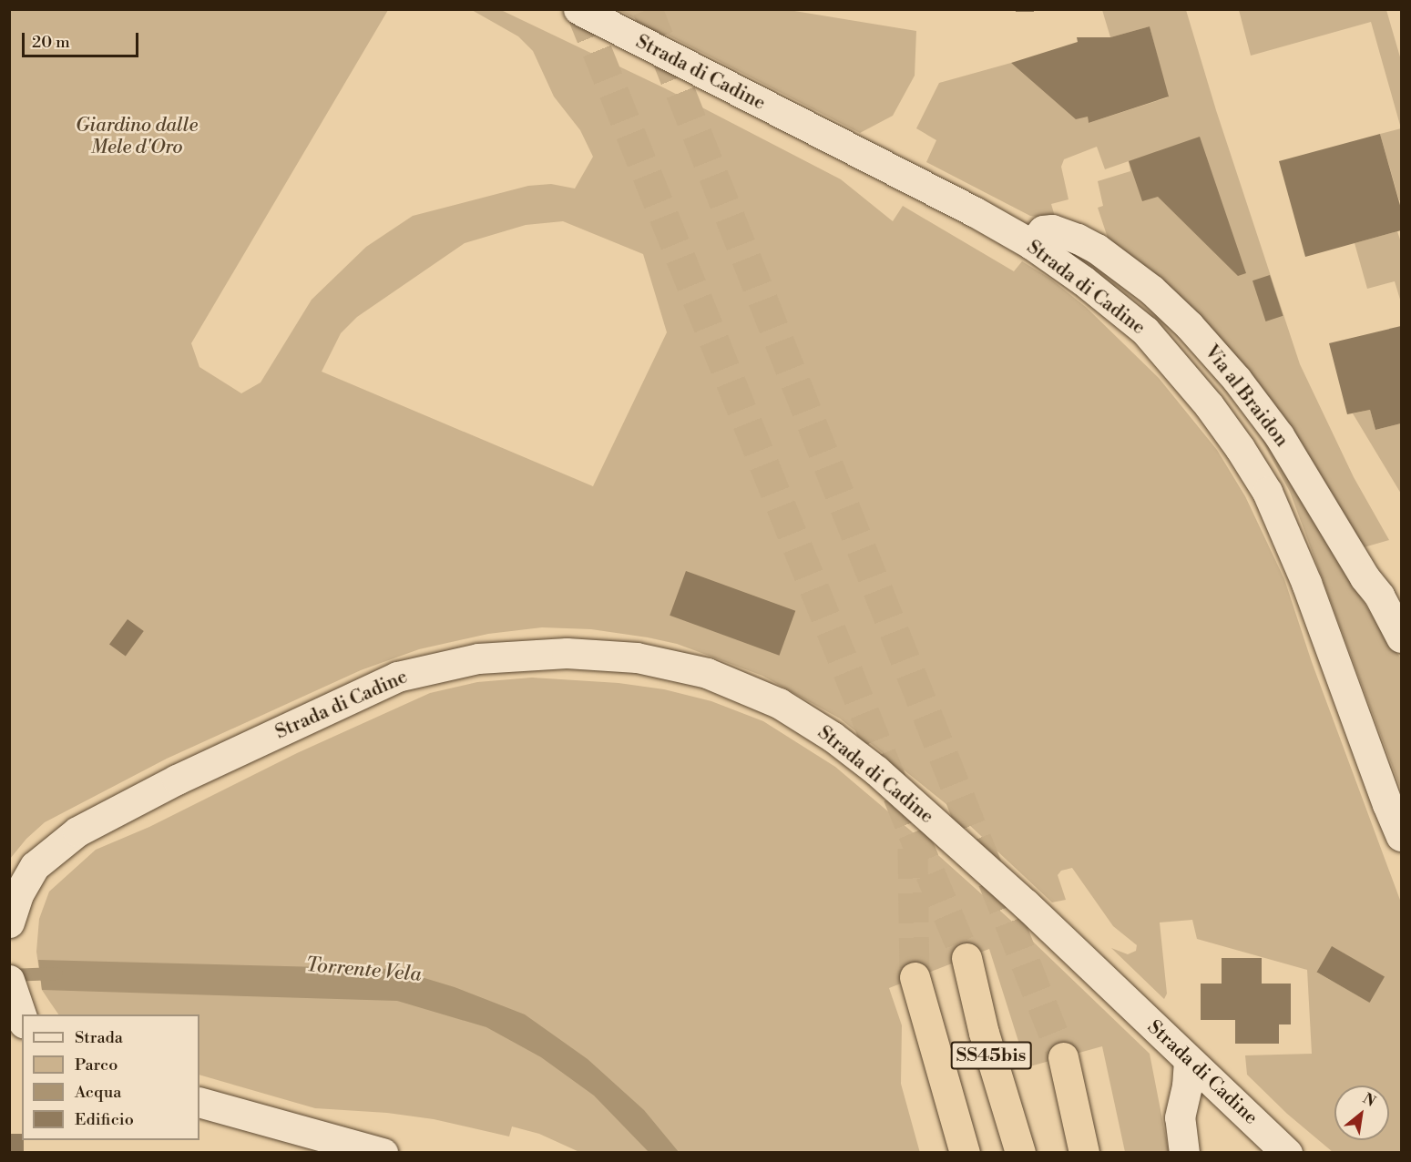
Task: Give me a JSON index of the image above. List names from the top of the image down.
{
  "streets": {
    "highway": ["SS45bis"],
    "street": ["Strada di Cadine", "Via al Braidon"]
  },
  "crossings": [
    ["Strada di Cadine", "Via al Braidon"]
  ],
  "water": ["Torrente Vela"],
  "parks": ["Giardino dalle Mele d'Oro"],
  "legend": [
    "Strada",
    "Parco",
    "Acqua",
    "Edificio"
  ],
  "scale_bar": "20 m",
  "north": "top right"
}
